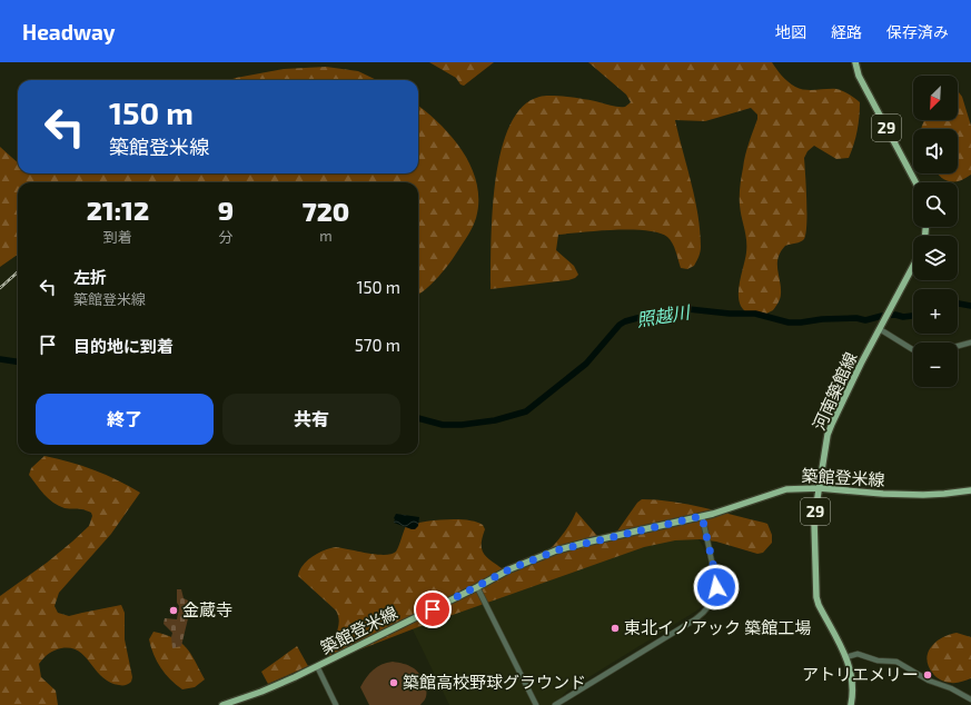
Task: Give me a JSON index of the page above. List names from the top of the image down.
{
  "streets": {
    "main road": ["29", "河南築館線", "築館登米線"]
  },
  "crossings": [
    ["河南築館線", "築館登米線"]
  ],
  "water": ["照越川"],
  "places": [
    "金蔵寺",
    "東北イノアック 築館工場",
    "アトリエメリー",
    "築館高校野球グラウンド"
  ],
  "north": "bottom left",
  "page": {
    "header": "Headway",
    "nav": ["地図", "経路", "保存済み"],
    "map_buttons": ["+", "−"],
    "turn": ["150 m", "築館登米線"],
    "eta": [
      "21:12",
      "到着",
      "9",
      "分",
      "720",
      "m"
    ],
    "list": [
      {
        "name": "左折",
        "note": "築館登米線",
        "value": "150 m"
      },
      {
        "name": "目的地に到着",
        "value": "570 m"
      }
    ],
    "buttons": ["終了", "共有"]
  }
}
